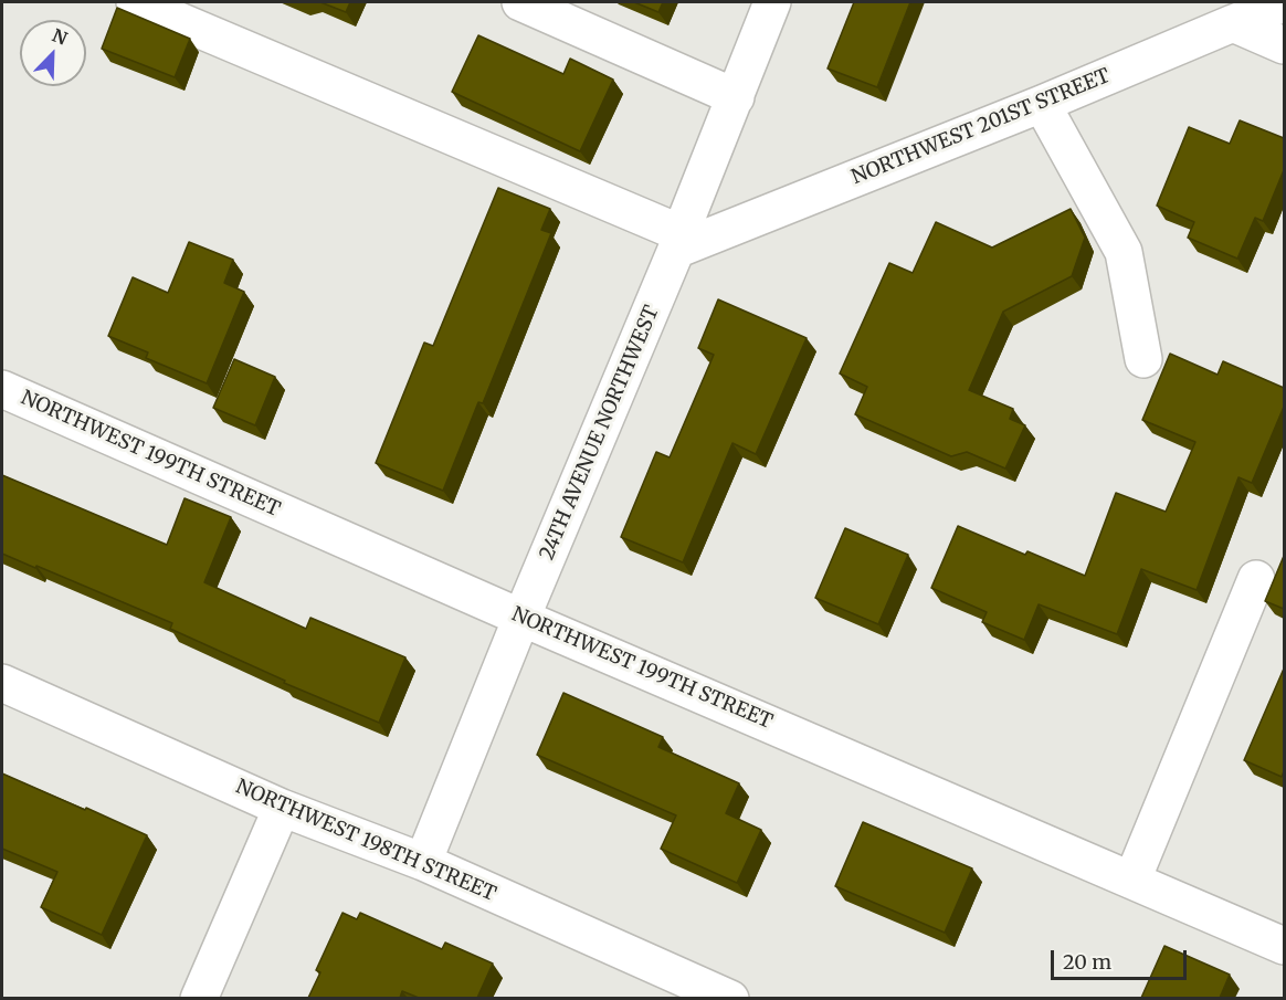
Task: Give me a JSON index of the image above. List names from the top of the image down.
{
  "streets": {
    "street": [
      "NORTHWEST 201ST STREET",
      "24TH AVENUE NORTHWEST",
      "NORTHWEST 199TH STREET",
      "NORTHWEST 198TH STREET"
    ]
  },
  "crossings": [
    ["NORTHWEST 201ST STREET", "24TH AVENUE NORTHWEST"],
    ["24TH AVENUE NORTHWEST", "NORTHWEST 199TH STREET"],
    ["24TH AVENUE NORTHWEST", "NORTHWEST 198TH STREET"]
  ],
  "scale_bar": "20 m",
  "north": "top right"
}
